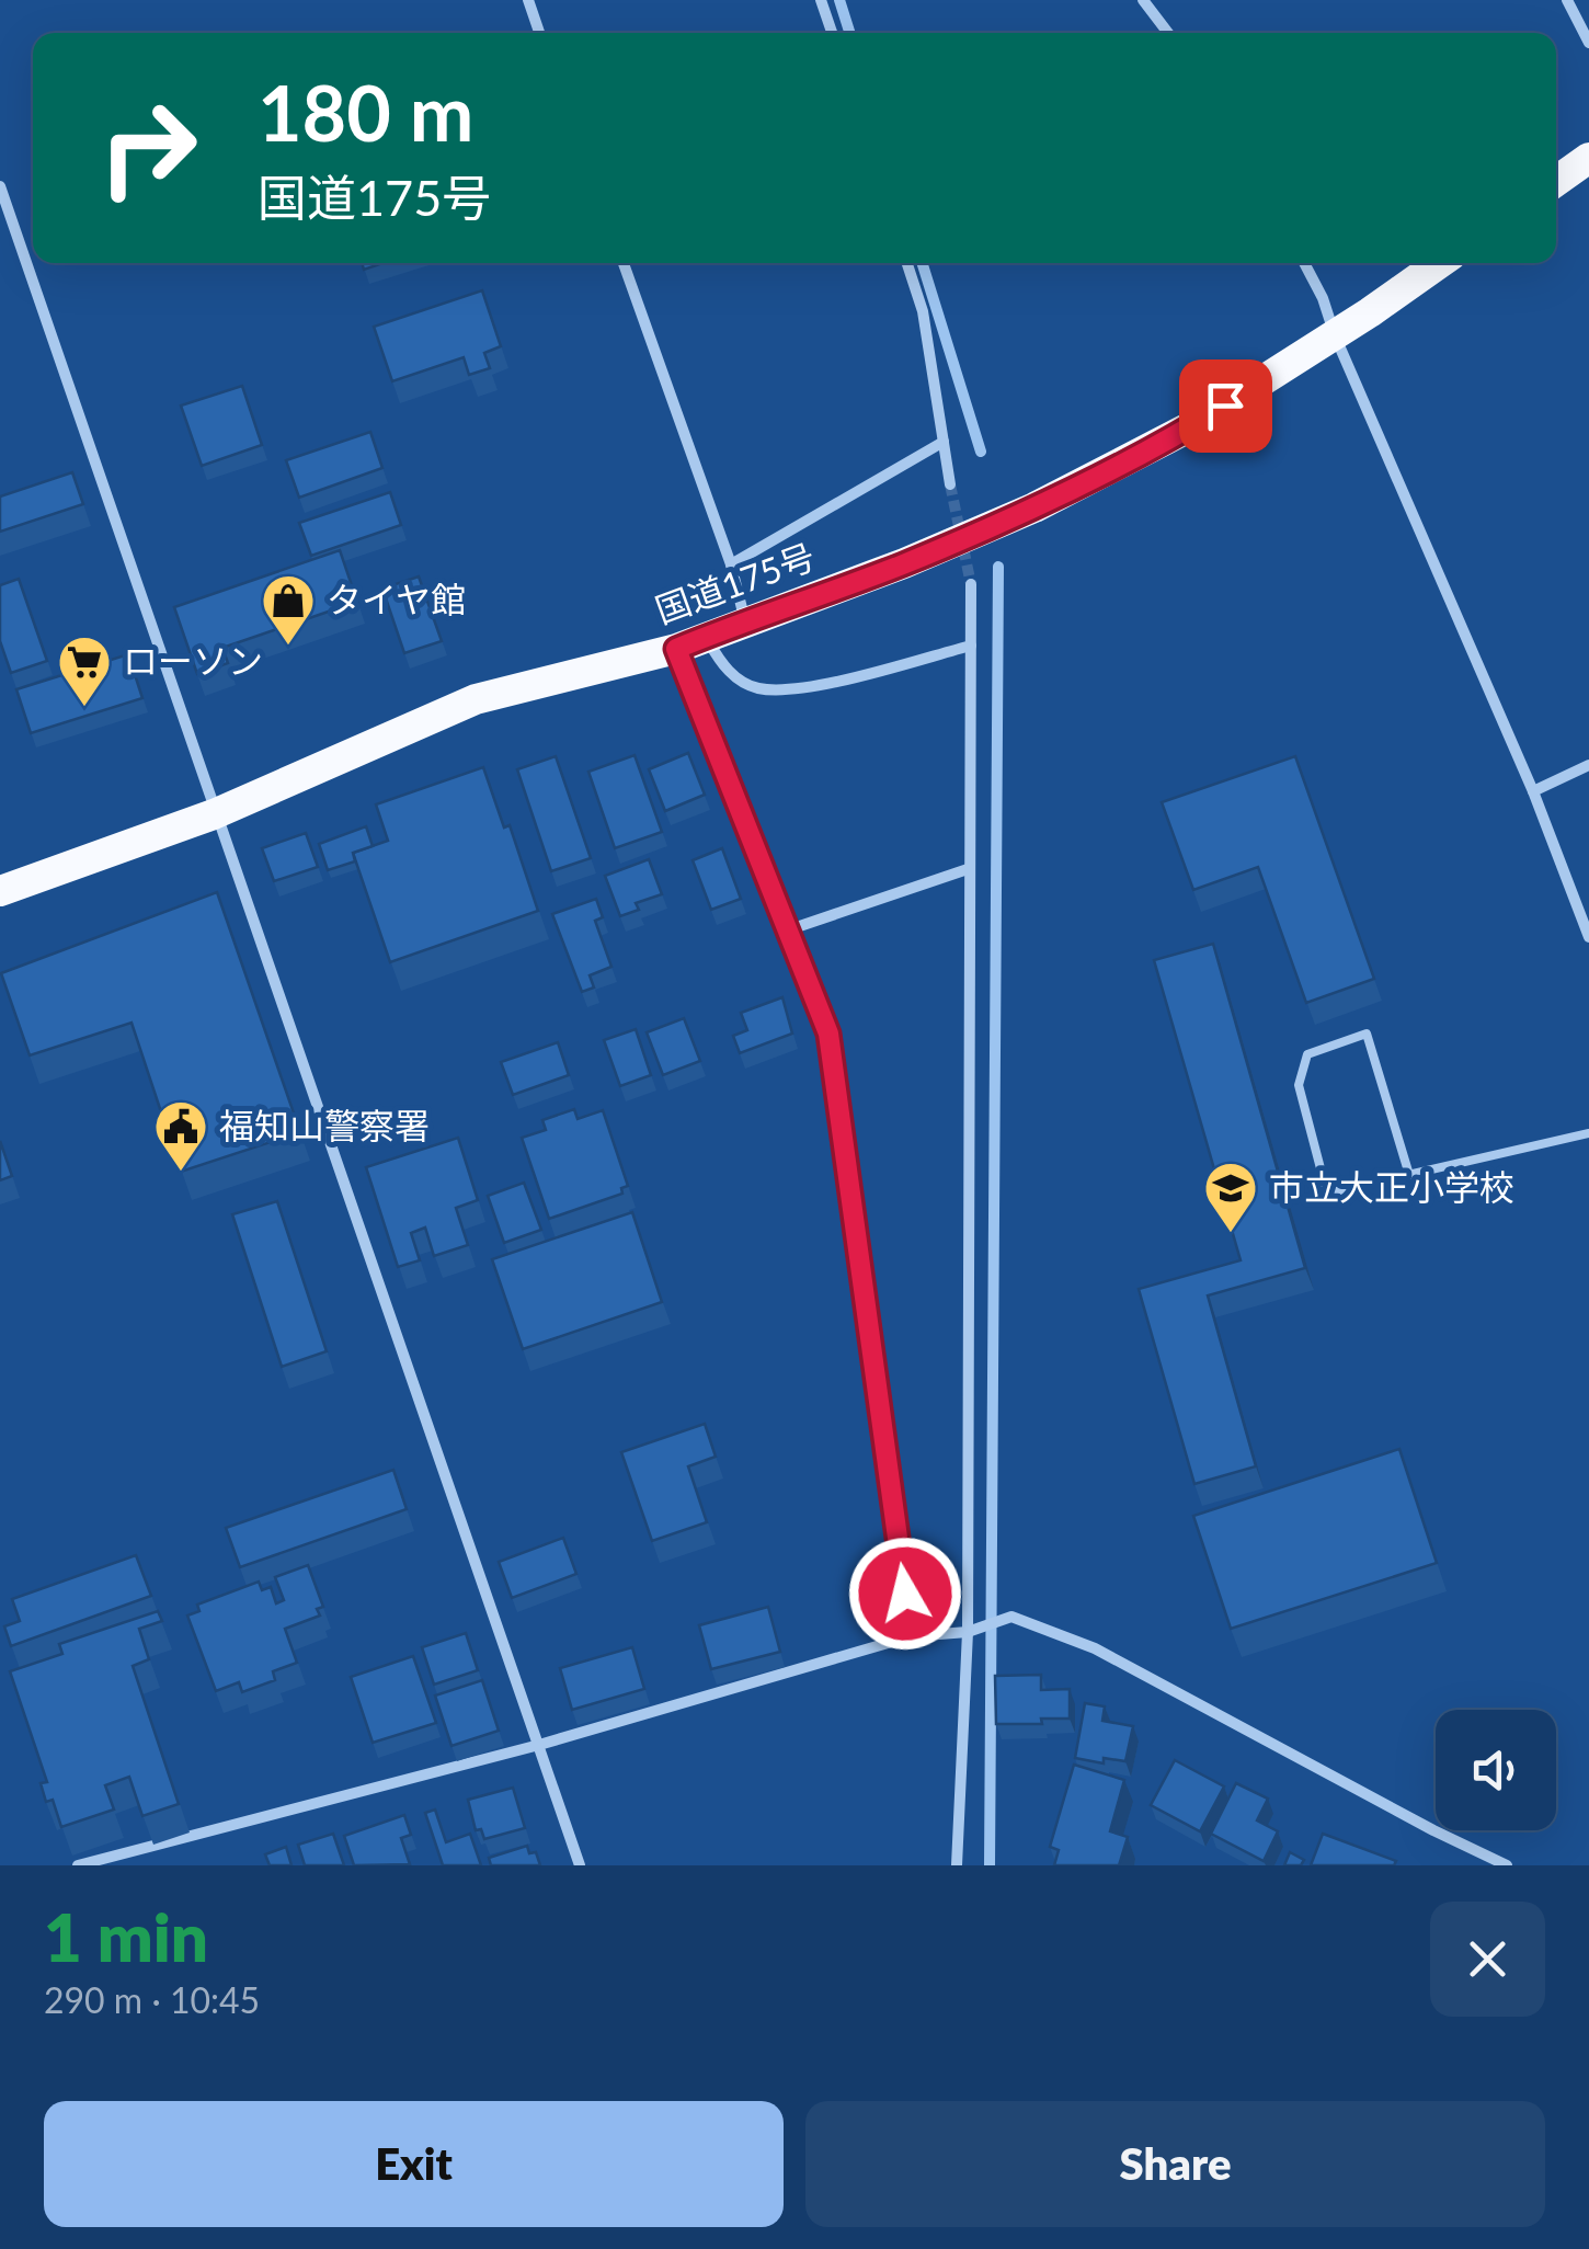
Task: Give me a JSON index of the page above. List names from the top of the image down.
{
  "streets": {
    "highway": ["国道175号"]
  },
  "places": {
    "shop": ["タイヤ館"],
    "supermarket": ["ローソン"],
    "public building": ["福知山警察署"],
    "school or university": ["市立大正小学校"]
  },
  "page": {
    "turn": ["180 m", "国道175号"],
    "heading": ["1 min", "290 m · 10:45"],
    "buttons": ["Exit", "Share"]
  }
}
